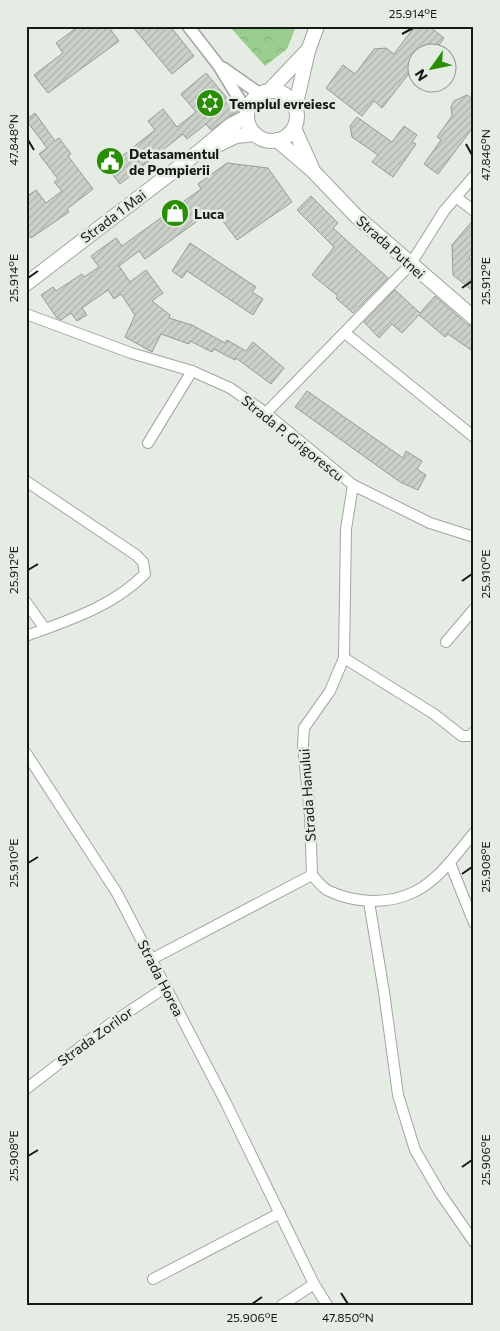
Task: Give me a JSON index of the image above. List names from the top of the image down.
{
  "streets": {
    "main road": ["Strada 1 Mai", "Strada Putnei"],
    "street": [
      "Strada P. Grigorescu",
      "Strada Hanului",
      "Strada Horea",
      "Strada Zorilor"
    ]
  },
  "crossings": [
    ["Strada 1 Mai", "Strada Putnei"],
    ["Strada P. Grigorescu", "Strada Hanului"],
    ["Strada Horea", "Strada Zorilor"]
  ],
  "places": {
    "synagogue": ["Templul evreiesc"],
    "public building": ["Detasamentul de Pompierii"],
    "shop": ["Luca"]
  },
  "north": "bottom left",
  "coordinates": [
    "25.914°E",
    "47.848°N",
    "47.846°N",
    "25.912°E",
    "25.910°E",
    "25.908°E",
    "25.906°E",
    "47.850°N"
  ]
}
